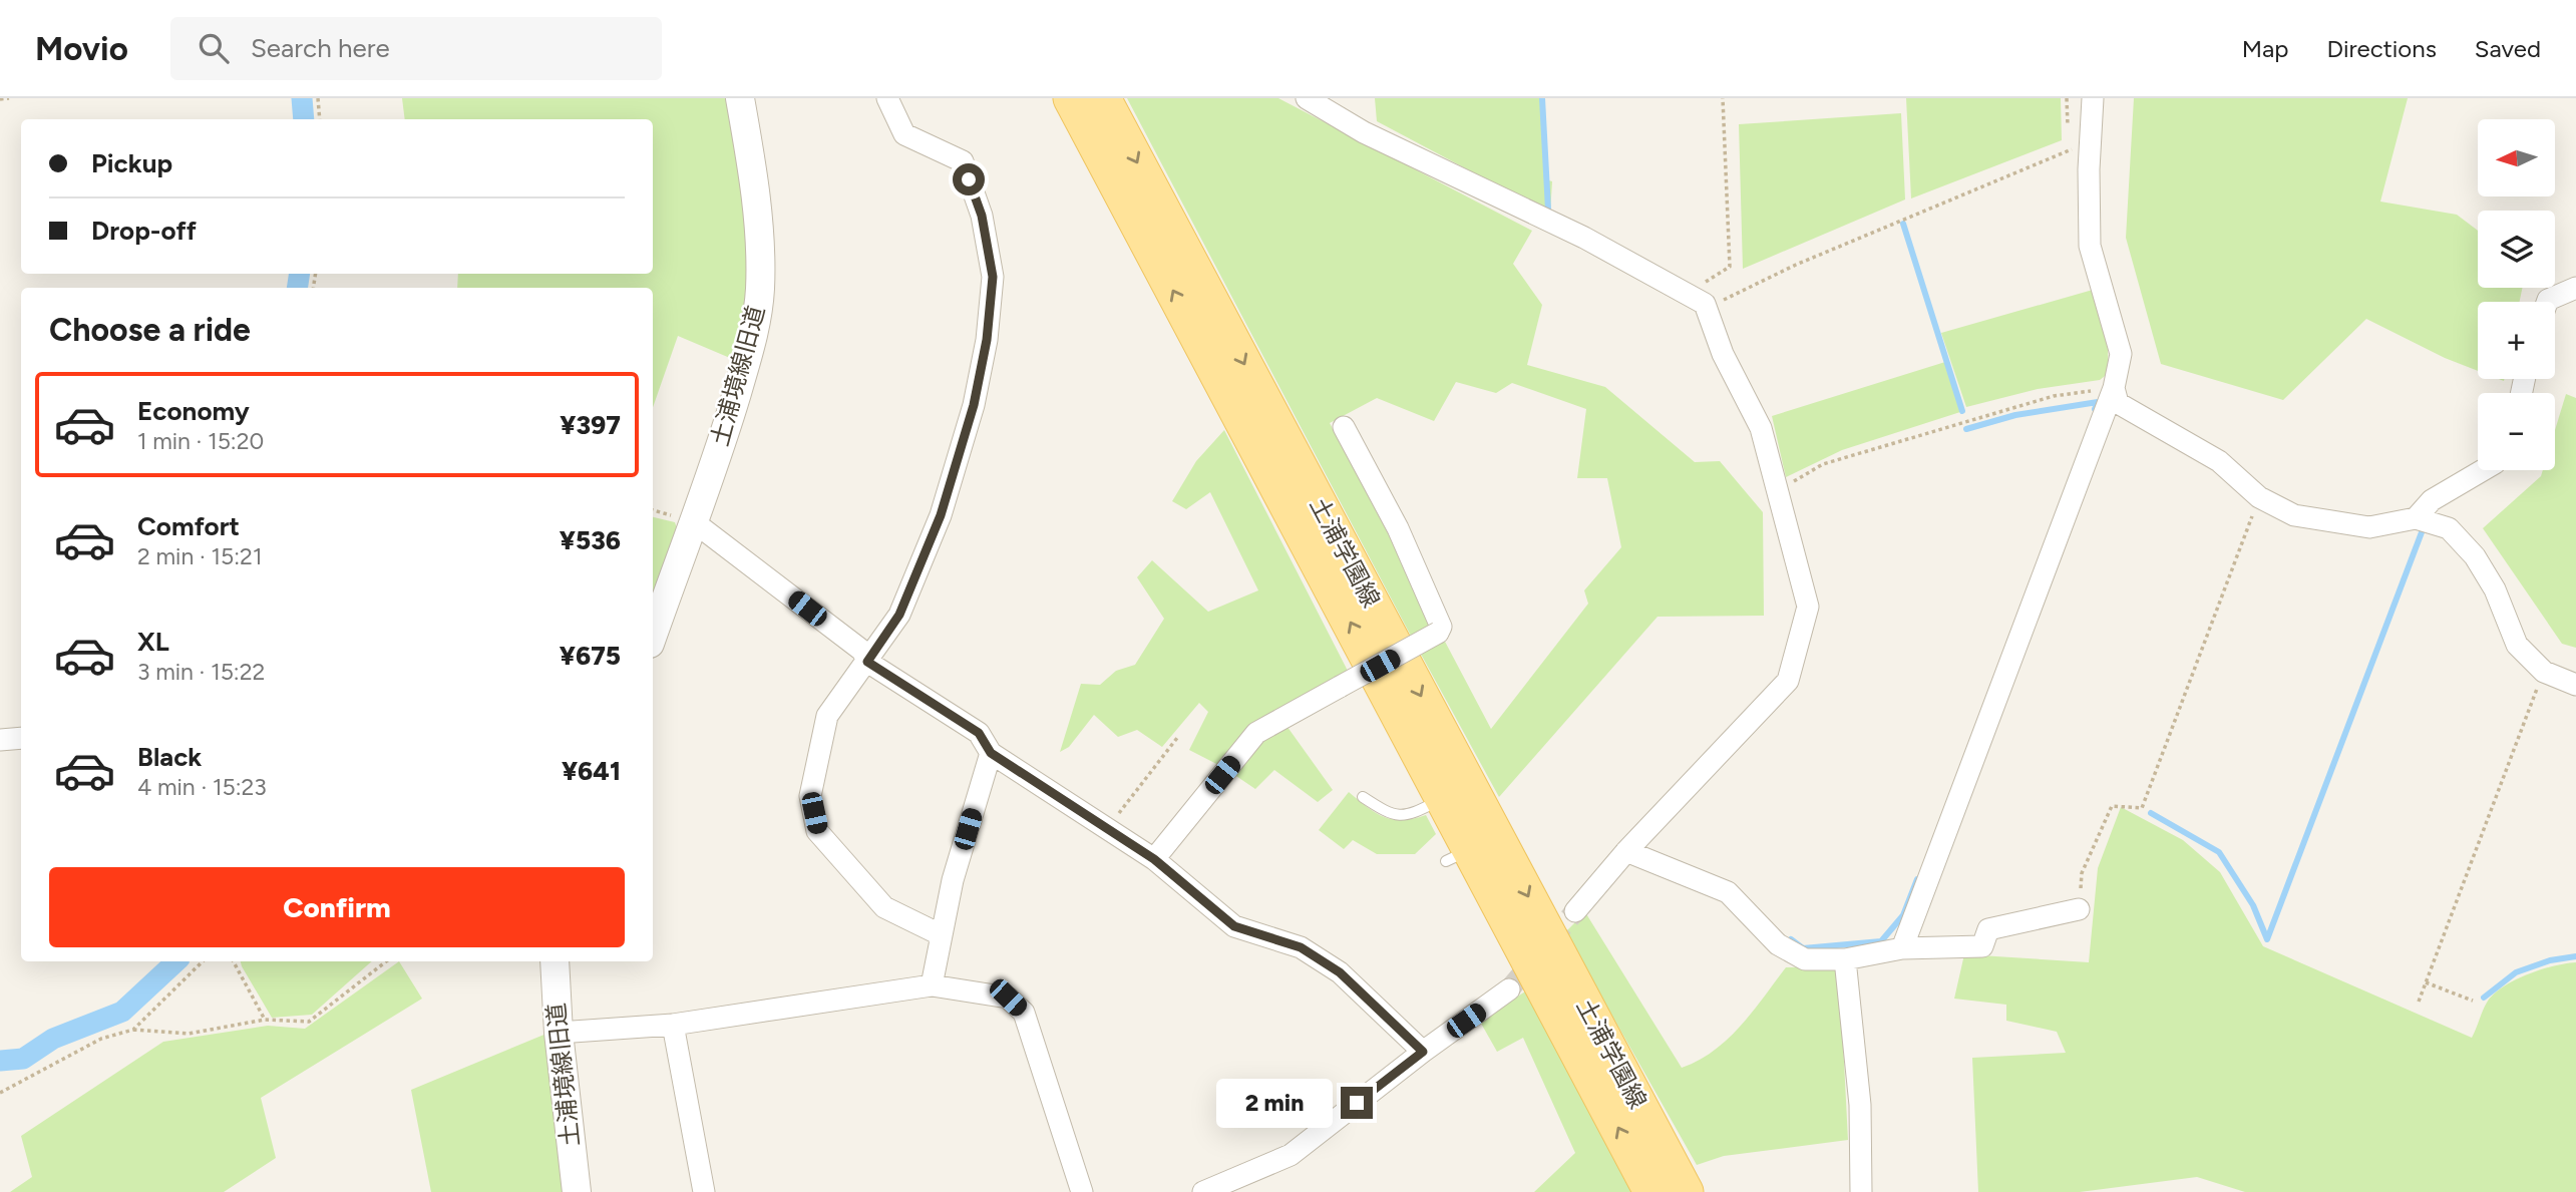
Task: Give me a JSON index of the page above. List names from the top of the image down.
{
  "streets": {
    "main road": ["土浦学園線"],
    "street": ["土浦境線旧道"]
  },
  "north": "left",
  "page": {
    "header": "Movio",
    "search": "Search here",
    "nav": ["Map", "Directions", "Saved"],
    "map_buttons": ["+", "−"],
    "banner": ["Pickup", "Drop-off"],
    "heading": "Choose a ride",
    "list": [
      {
        "name": "Economy",
        "note": "1 min · 15:20",
        "value": "¥397"
      },
      {
        "name": "Comfort",
        "note": "2 min · 15:21",
        "value": "¥536"
      },
      {
        "name": "XL",
        "note": "3 min · 15:22",
        "value": "¥675"
      },
      {
        "name": "Black",
        "note": "4 min · 15:23",
        "value": "¥641"
      }
    ],
    "buttons": "Confirm",
    "bubble": "2 min"
  }
}
